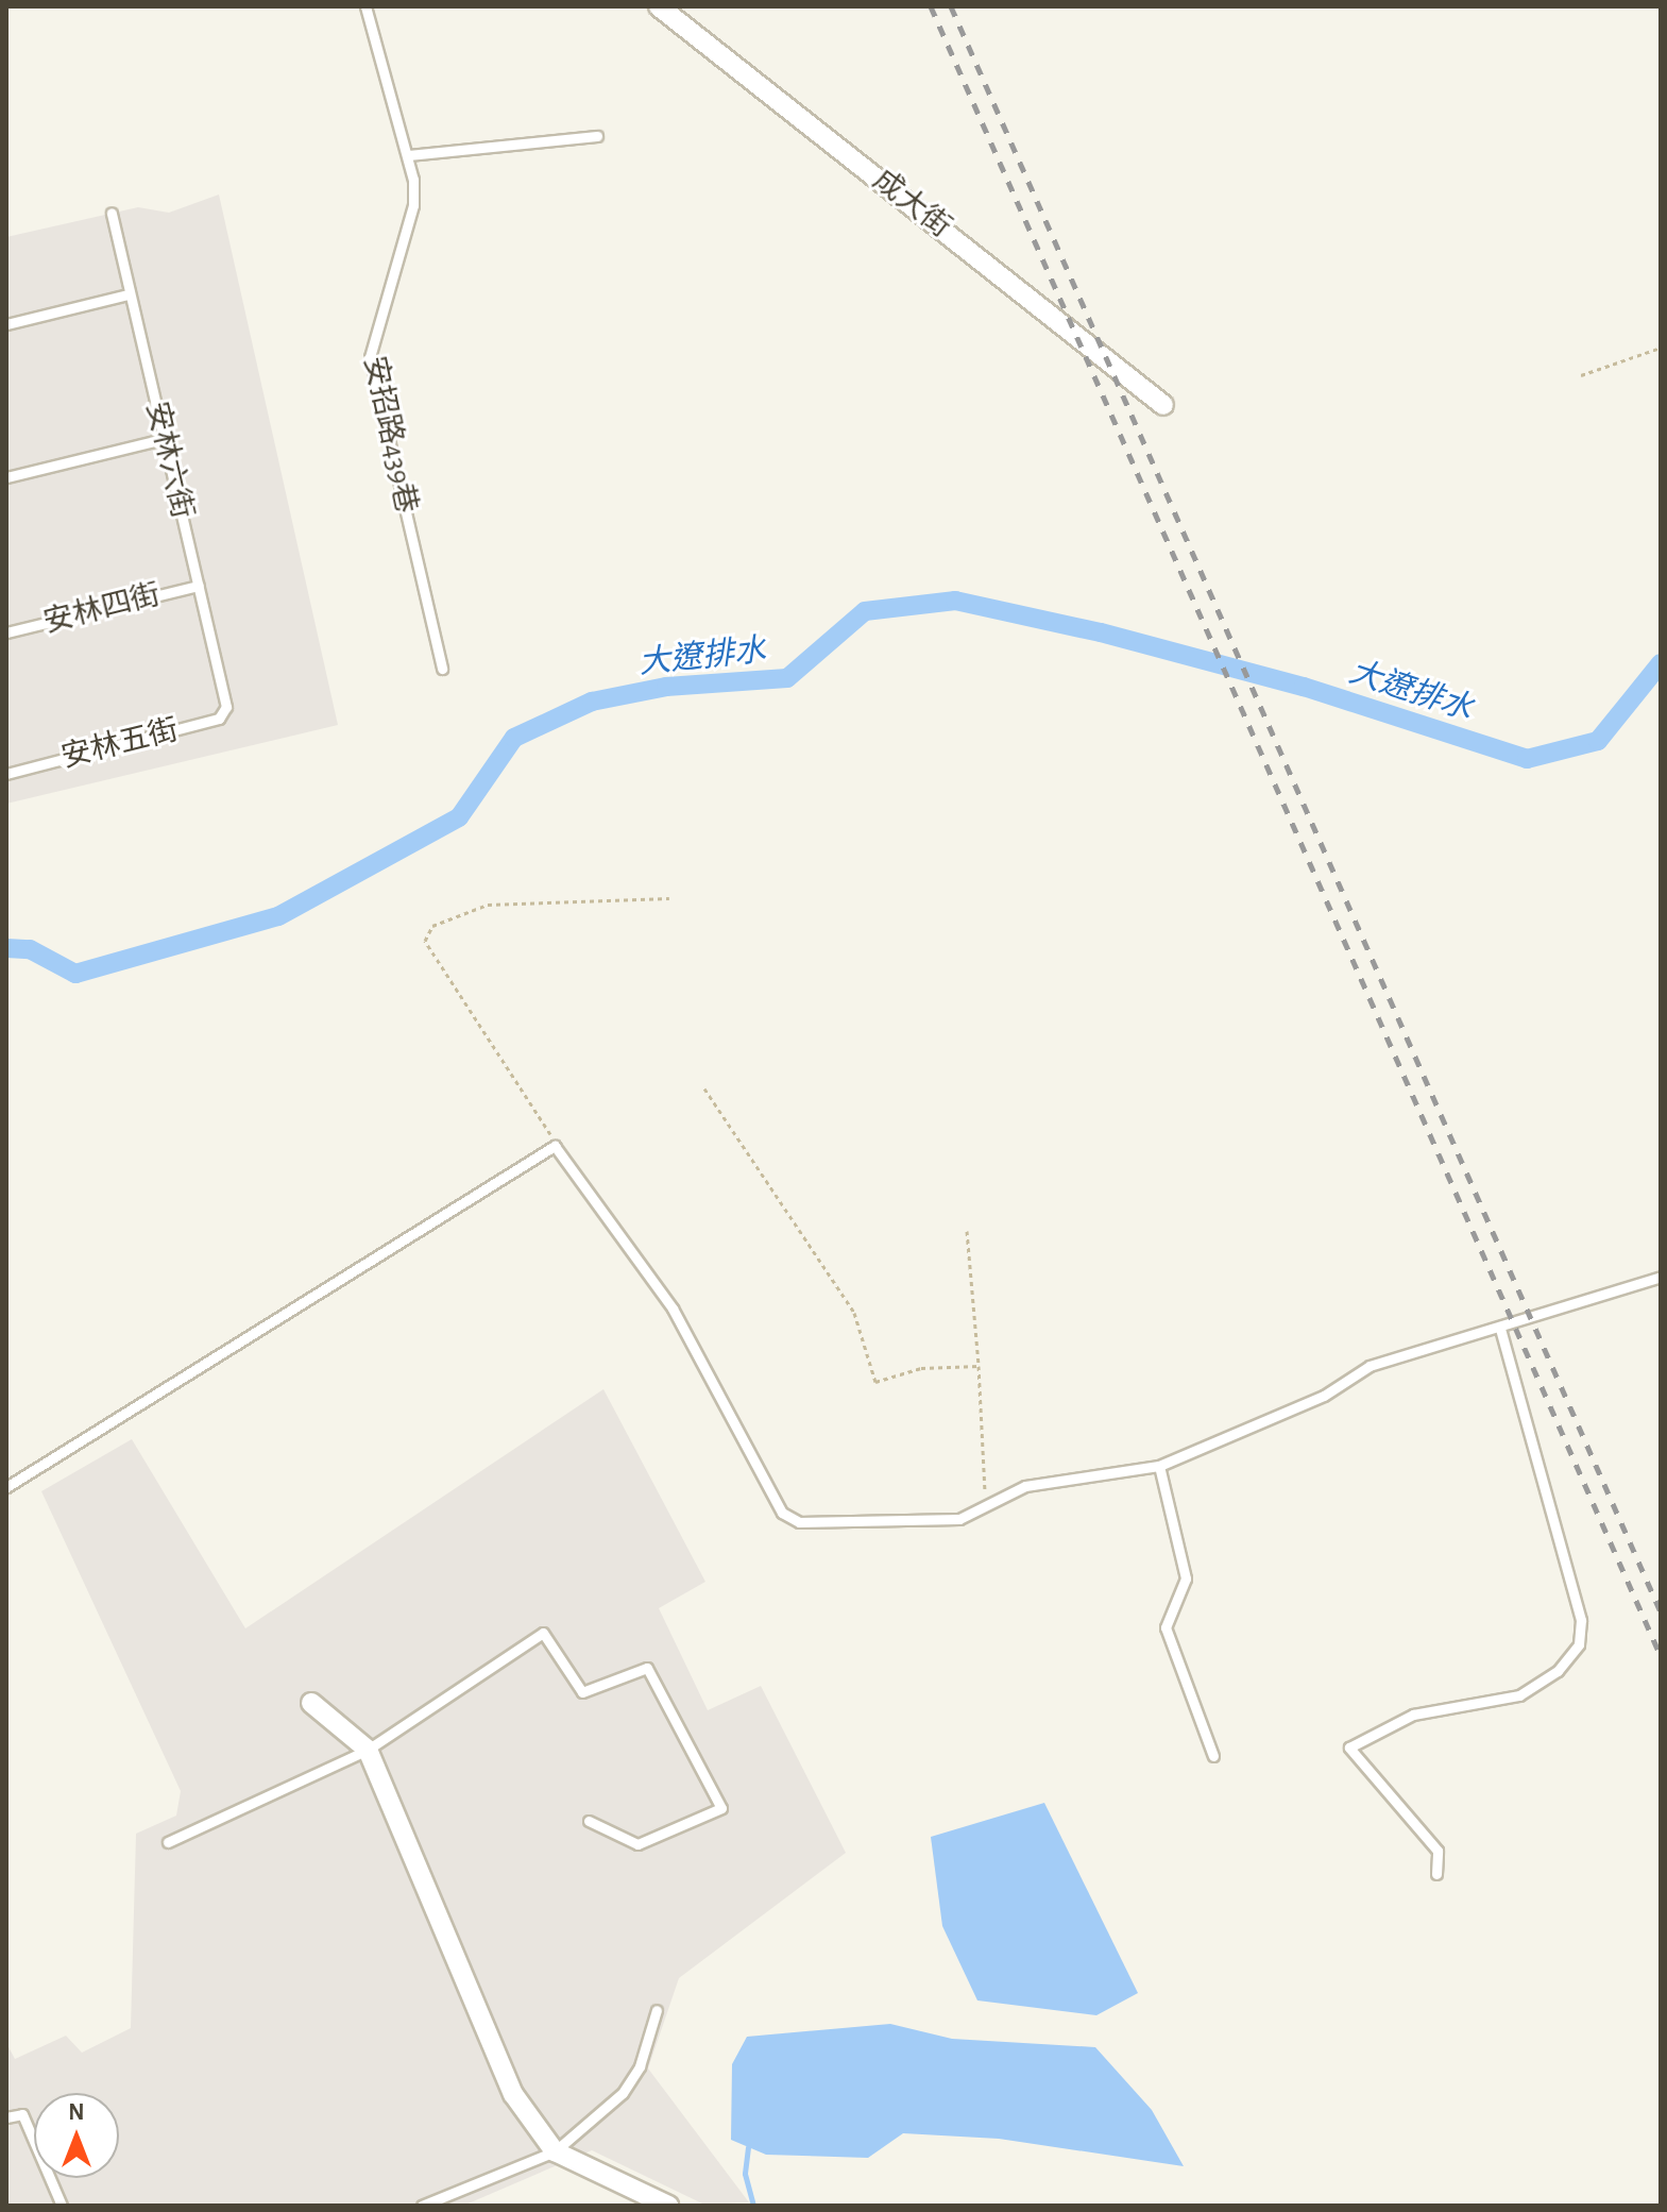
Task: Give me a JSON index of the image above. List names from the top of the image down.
{
  "streets": {
    "street": ["成大街"],
    "lane": [
      "安招路439巷",
      "安林六街",
      "安林四街",
      "安林五街"
    ]
  },
  "crossings": [
    ["安林六街", "安林四街"],
    ["安林六街", "安林五街"]
  ],
  "water": ["大遼排水"],
  "north": "top"
}
